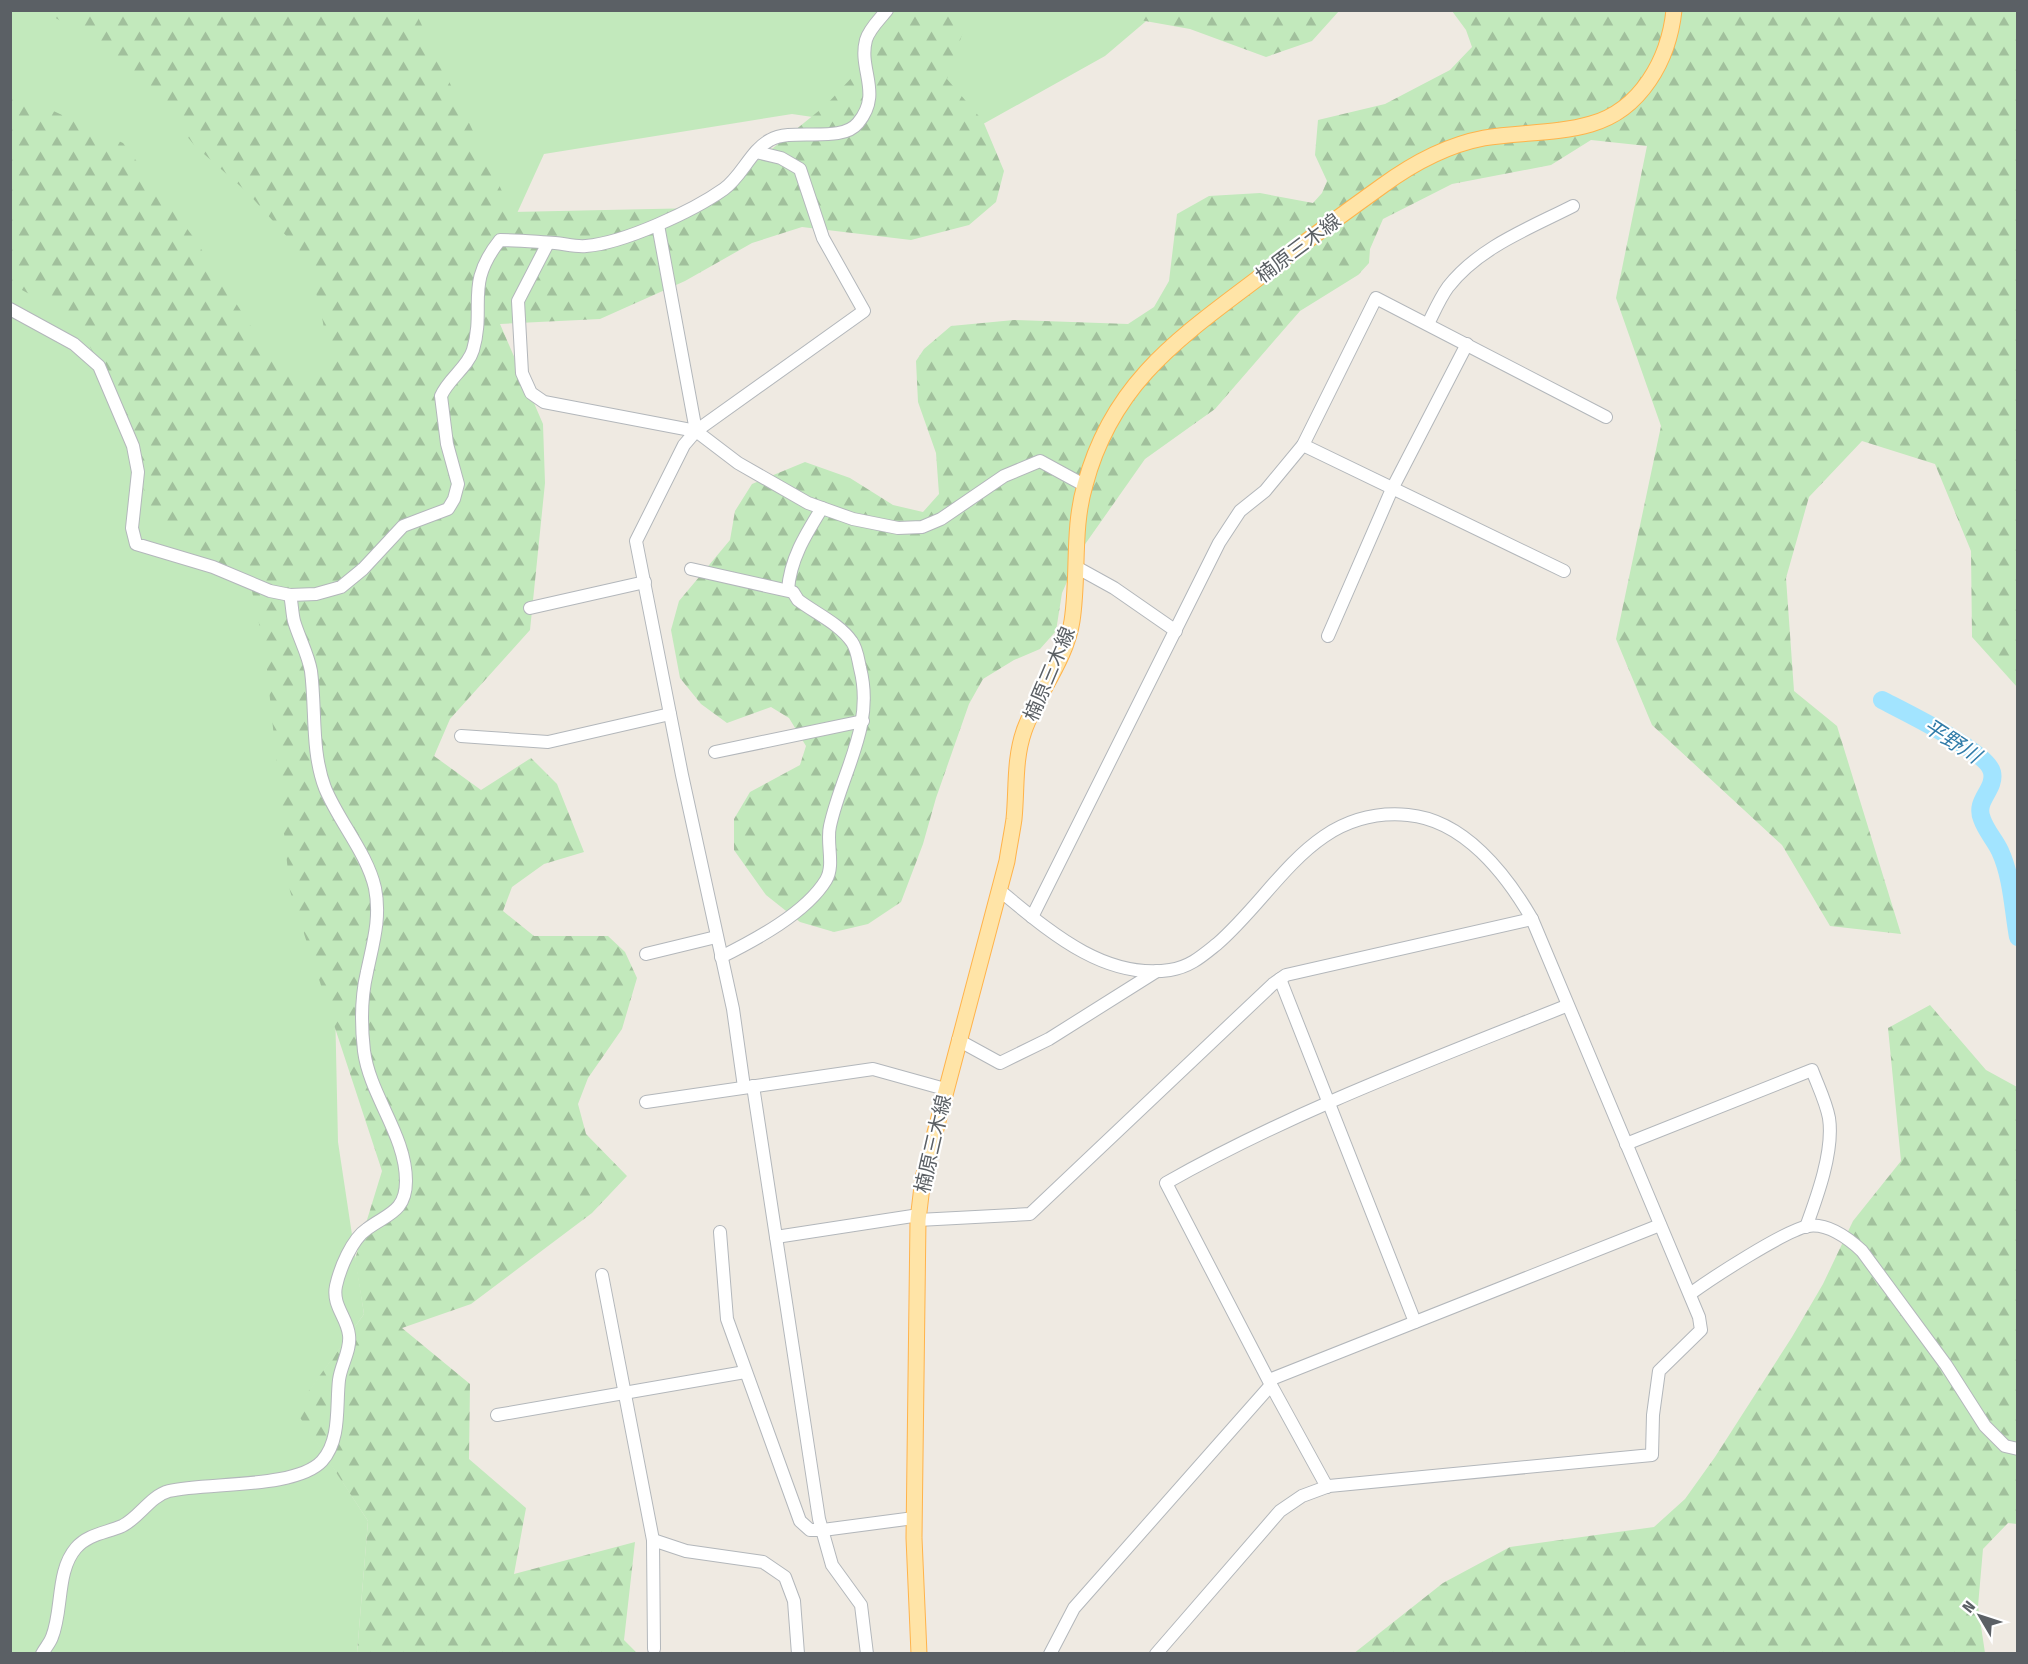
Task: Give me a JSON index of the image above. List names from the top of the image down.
{
  "streets": {
    "main road": ["楠原三木線"]
  },
  "water": ["平野川"],
  "north": "top left"
}
